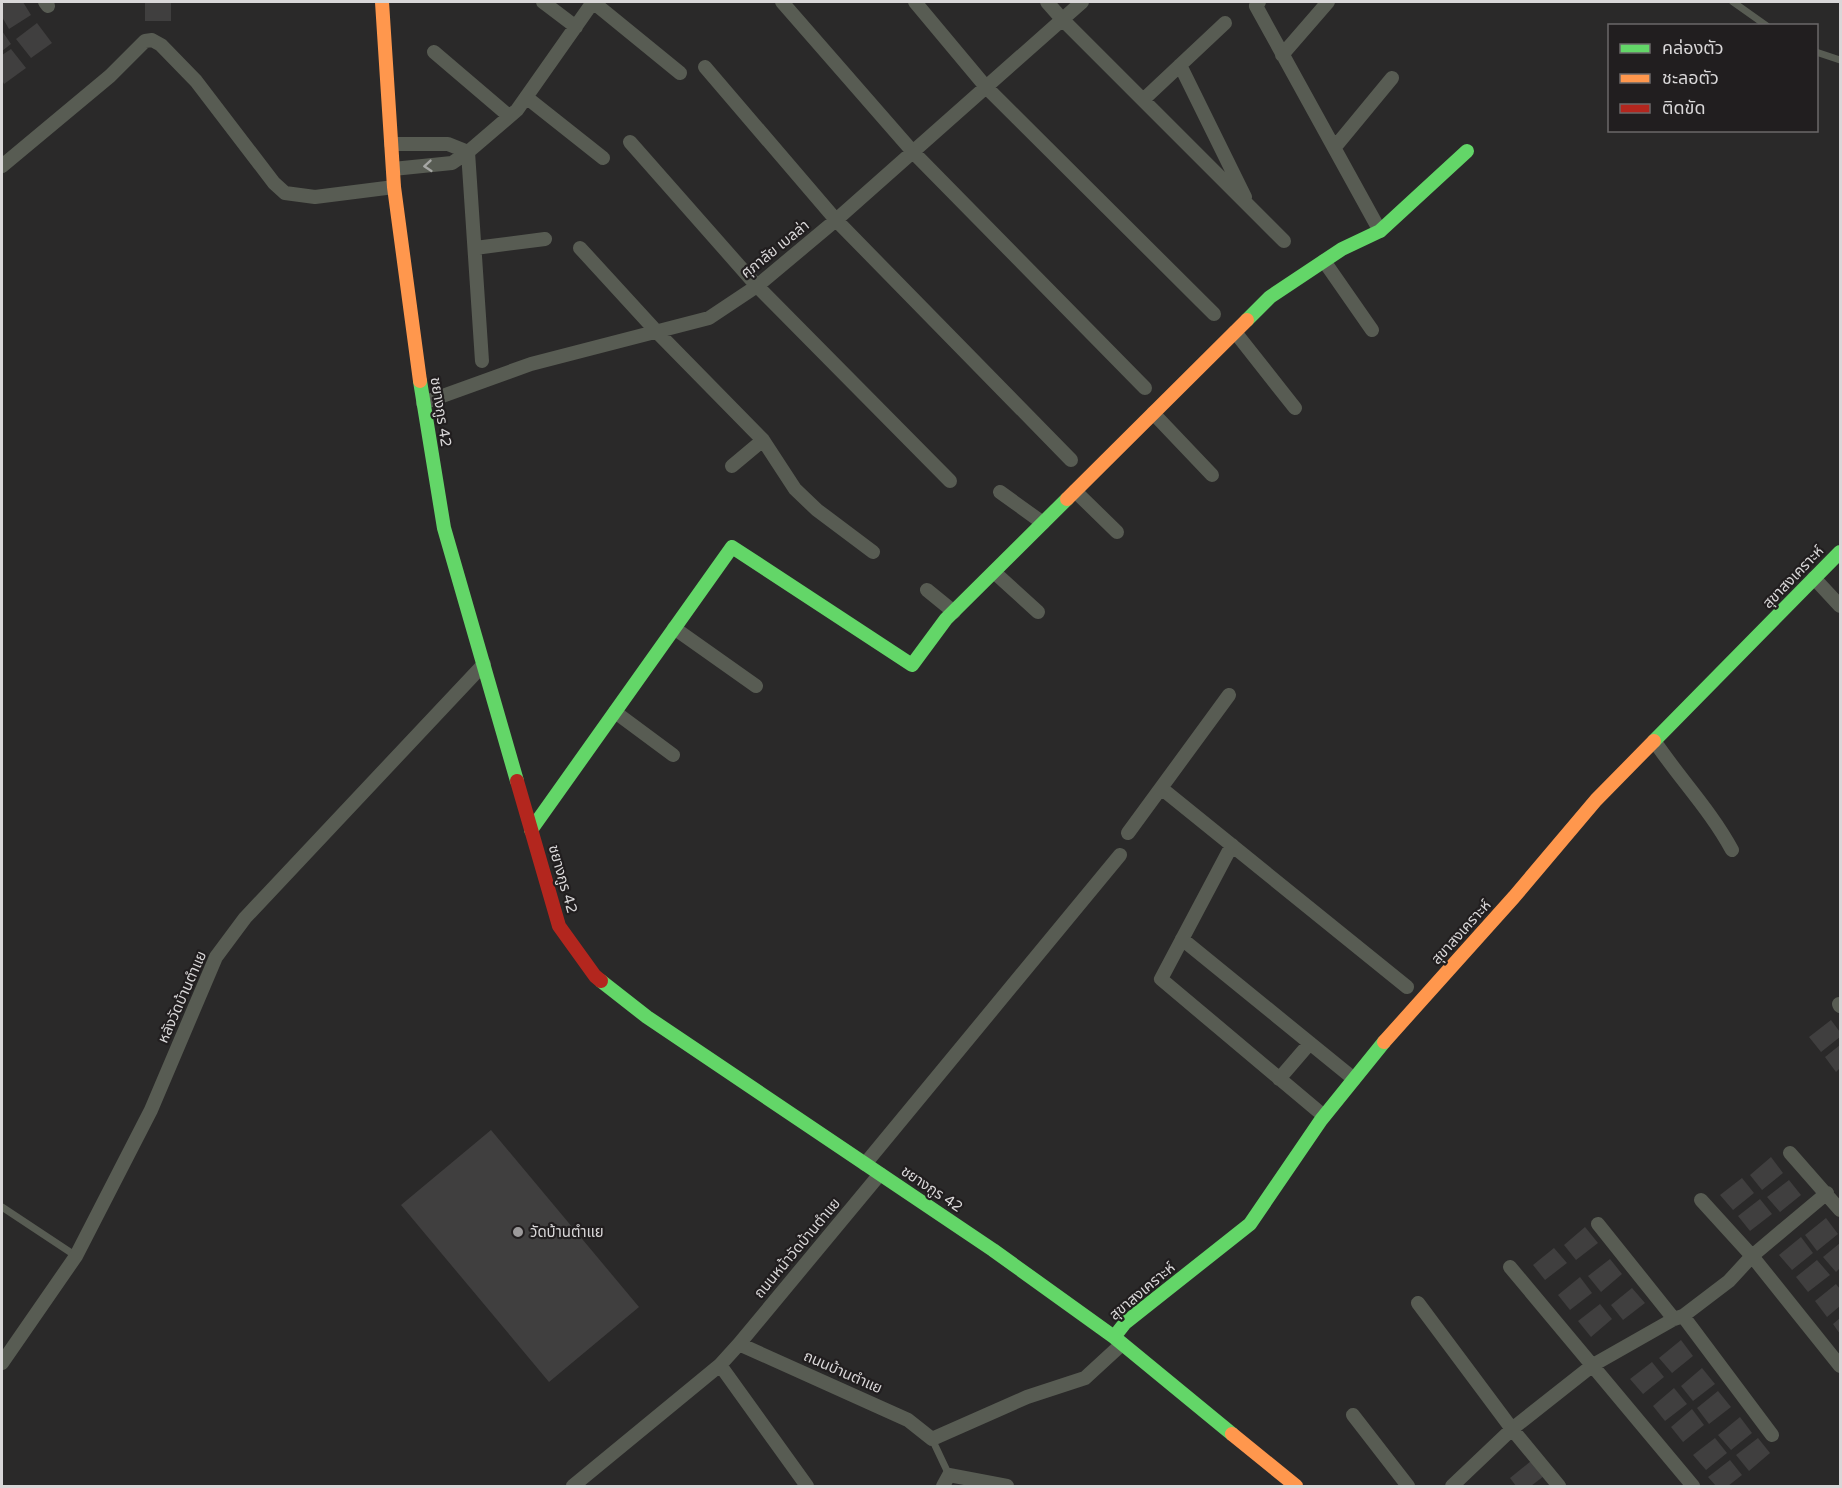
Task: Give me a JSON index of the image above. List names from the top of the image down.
{
  "streets": {
    "street": [
      "ศุภาลัย เบลล่า",
      "ชยางกูร 42",
      "สุขาสงเคราะห์",
      "หลังวัดบ้านตำแย",
      "ถนนหน้าวัดบ้านตำแย",
      "ถนนบ้านตำแย"
    ]
  },
  "crossings": [
    ["ศุภาลัย เบลล่า", "ชยางกูร 42"],
    ["ชยางกูร 42", "สุขาสงเคราะห์"],
    ["ชยางกูร 42", "หลังวัดบ้านตำแย"],
    ["ชยางกูร 42", "ถนนหน้าวัดบ้านตำแย"],
    ["ถนนหน้าวัดบ้านตำแย", "ถนนบ้านตำแย"]
  ],
  "places": ["วัดบ้านตำแย"],
  "legend": ["คล่องตัว", "ชะลอตัว", "ติดขัด"]
}
